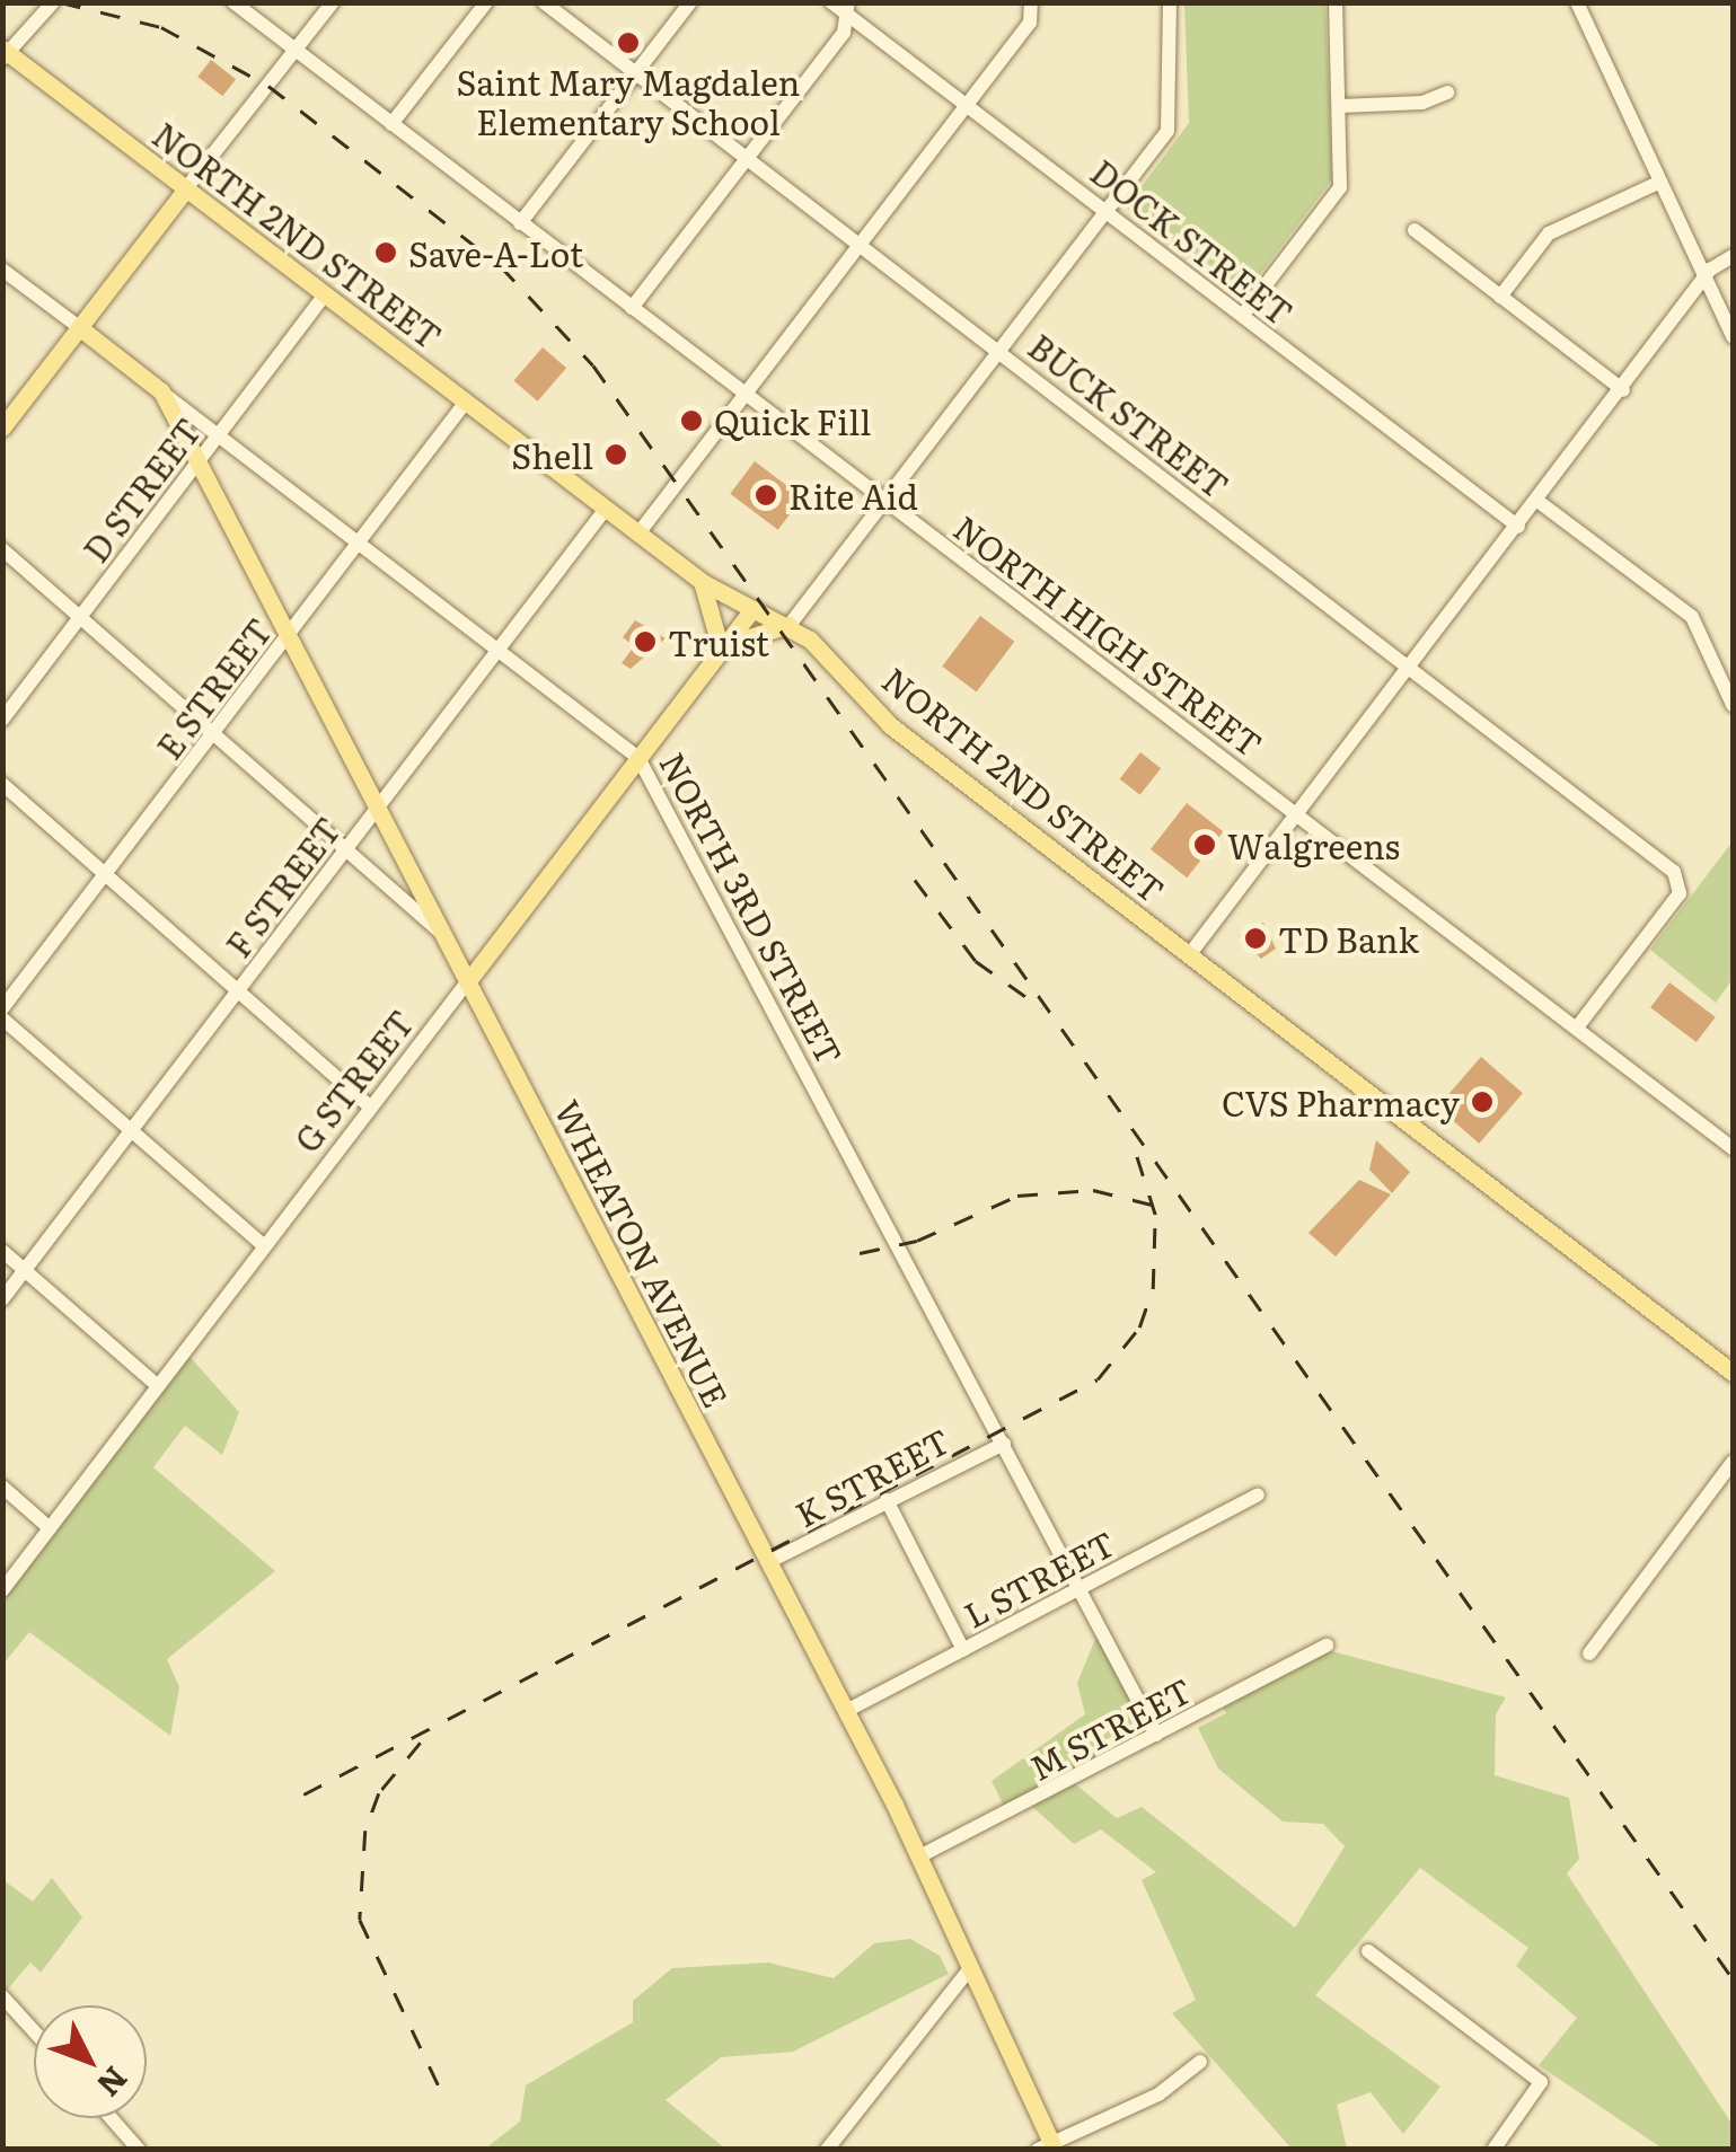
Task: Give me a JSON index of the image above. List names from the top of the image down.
{
  "streets": {
    "main road": [
      "NORTH 2ND STREET",
      "NORTH 3RD STREET",
      "G STREET",
      "WHEATON AVENUE"
    ],
    "street": [
      "DOCK STREET",
      "BUCK STREET",
      "D STREET",
      "NORTH HIGH STREET",
      "E STREET",
      "F STREET",
      "K STREET",
      "L STREET",
      "M STREET"
    ]
  },
  "crossings": [
    ["NORTH 2ND STREET", "D STREET"],
    ["NORTH 2ND STREET", "E STREET"],
    ["NORTH 2ND STREET", "F STREET"],
    ["NORTH 2ND STREET", "G STREET"],
    ["BUCK STREET", "NORTH HIGH STREET"],
    ["D STREET", "NORTH 3RD STREET"],
    ["D STREET", "WHEATON AVENUE"],
    ["E STREET", "NORTH 3RD STREET"],
    ["E STREET", "WHEATON AVENUE"],
    ["F STREET", "NORTH 3RD STREET"],
    ["F STREET", "WHEATON AVENUE"],
    ["NORTH 3RD STREET", "G STREET"],
    ["NORTH 3RD STREET", "WHEATON AVENUE"],
    ["NORTH 3RD STREET", "K STREET"],
    ["NORTH 3RD STREET", "L STREET"],
    ["NORTH 3RD STREET", "M STREET"],
    ["G STREET", "WHEATON AVENUE"],
    ["WHEATON AVENUE", "K STREET"],
    ["WHEATON AVENUE", "L STREET"],
    ["WHEATON AVENUE", "M STREET"]
  ],
  "places": [
    "Saint Mary Magdalen Elementary School",
    "Save-A-Lot",
    "Quick Fill",
    "Shell",
    "Rite Aid",
    "Truist",
    "Walgreens",
    "TD Bank",
    "CVS Pharmacy"
  ],
  "north": "bottom right"
}
